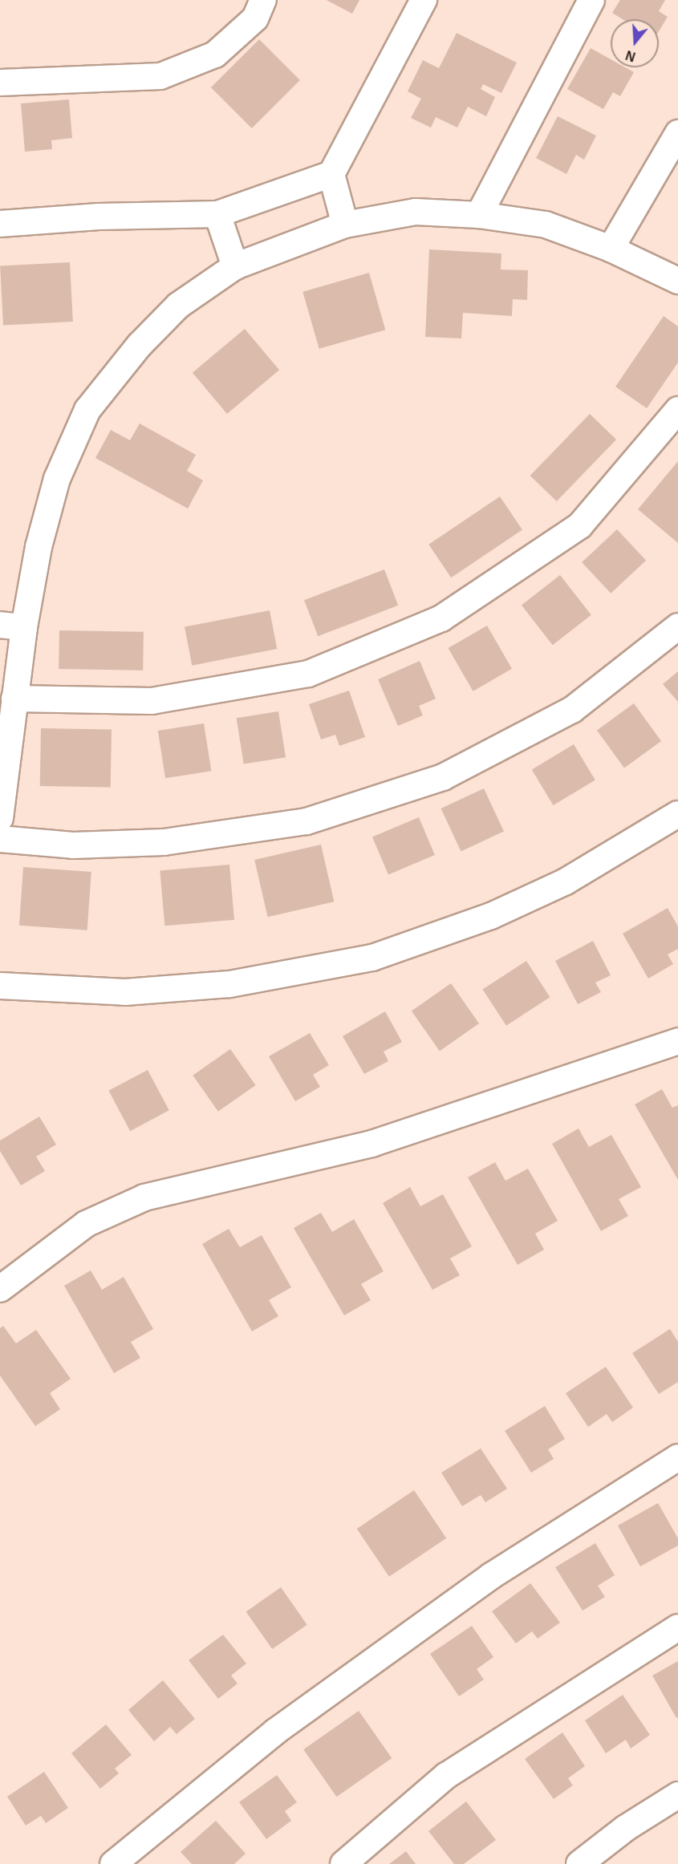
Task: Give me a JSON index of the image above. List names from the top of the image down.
{
  "north": "bottom"
}
